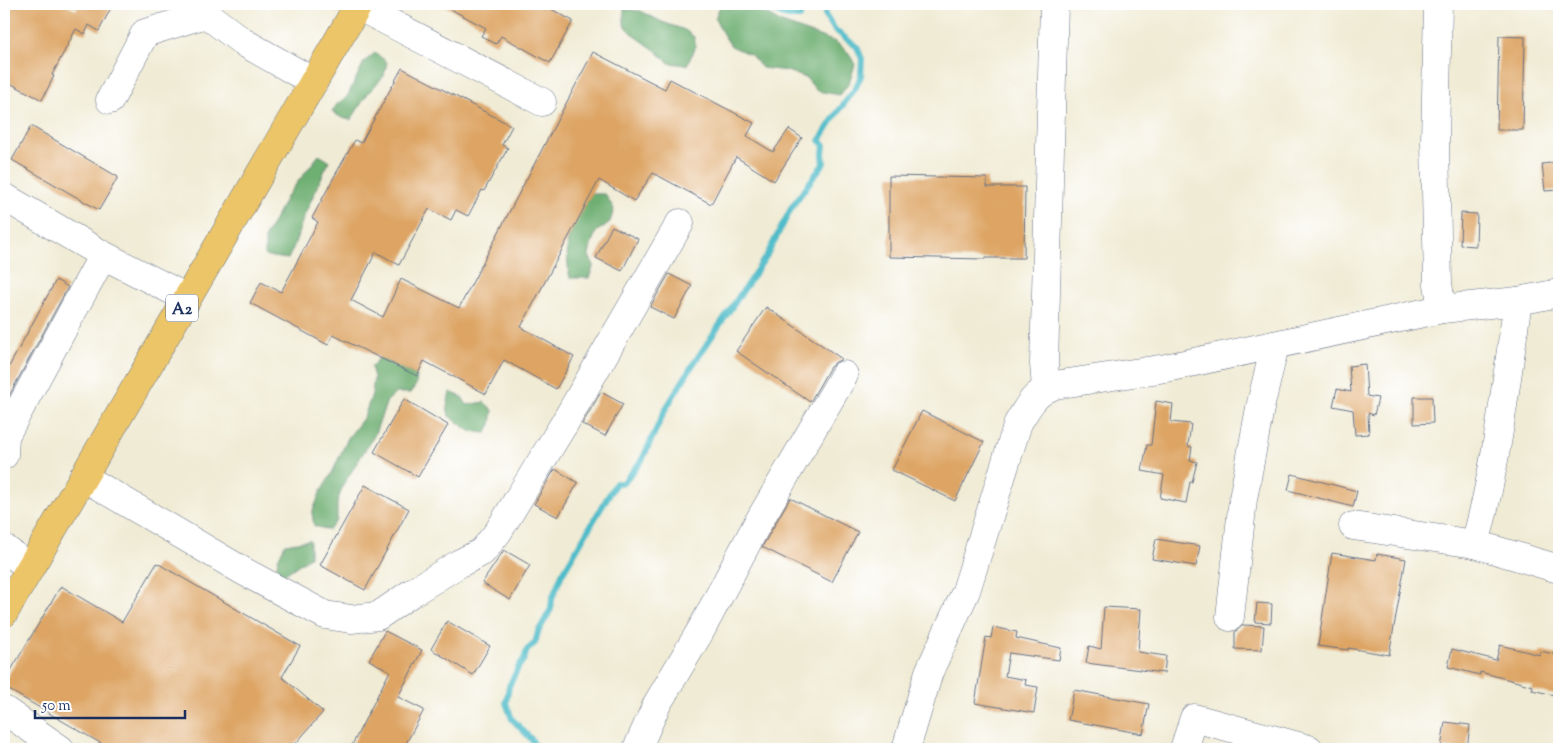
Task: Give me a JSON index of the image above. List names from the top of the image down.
{
  "streets": {
    "main road": ["A2"]
  },
  "scale_bar": "50 m"
}
